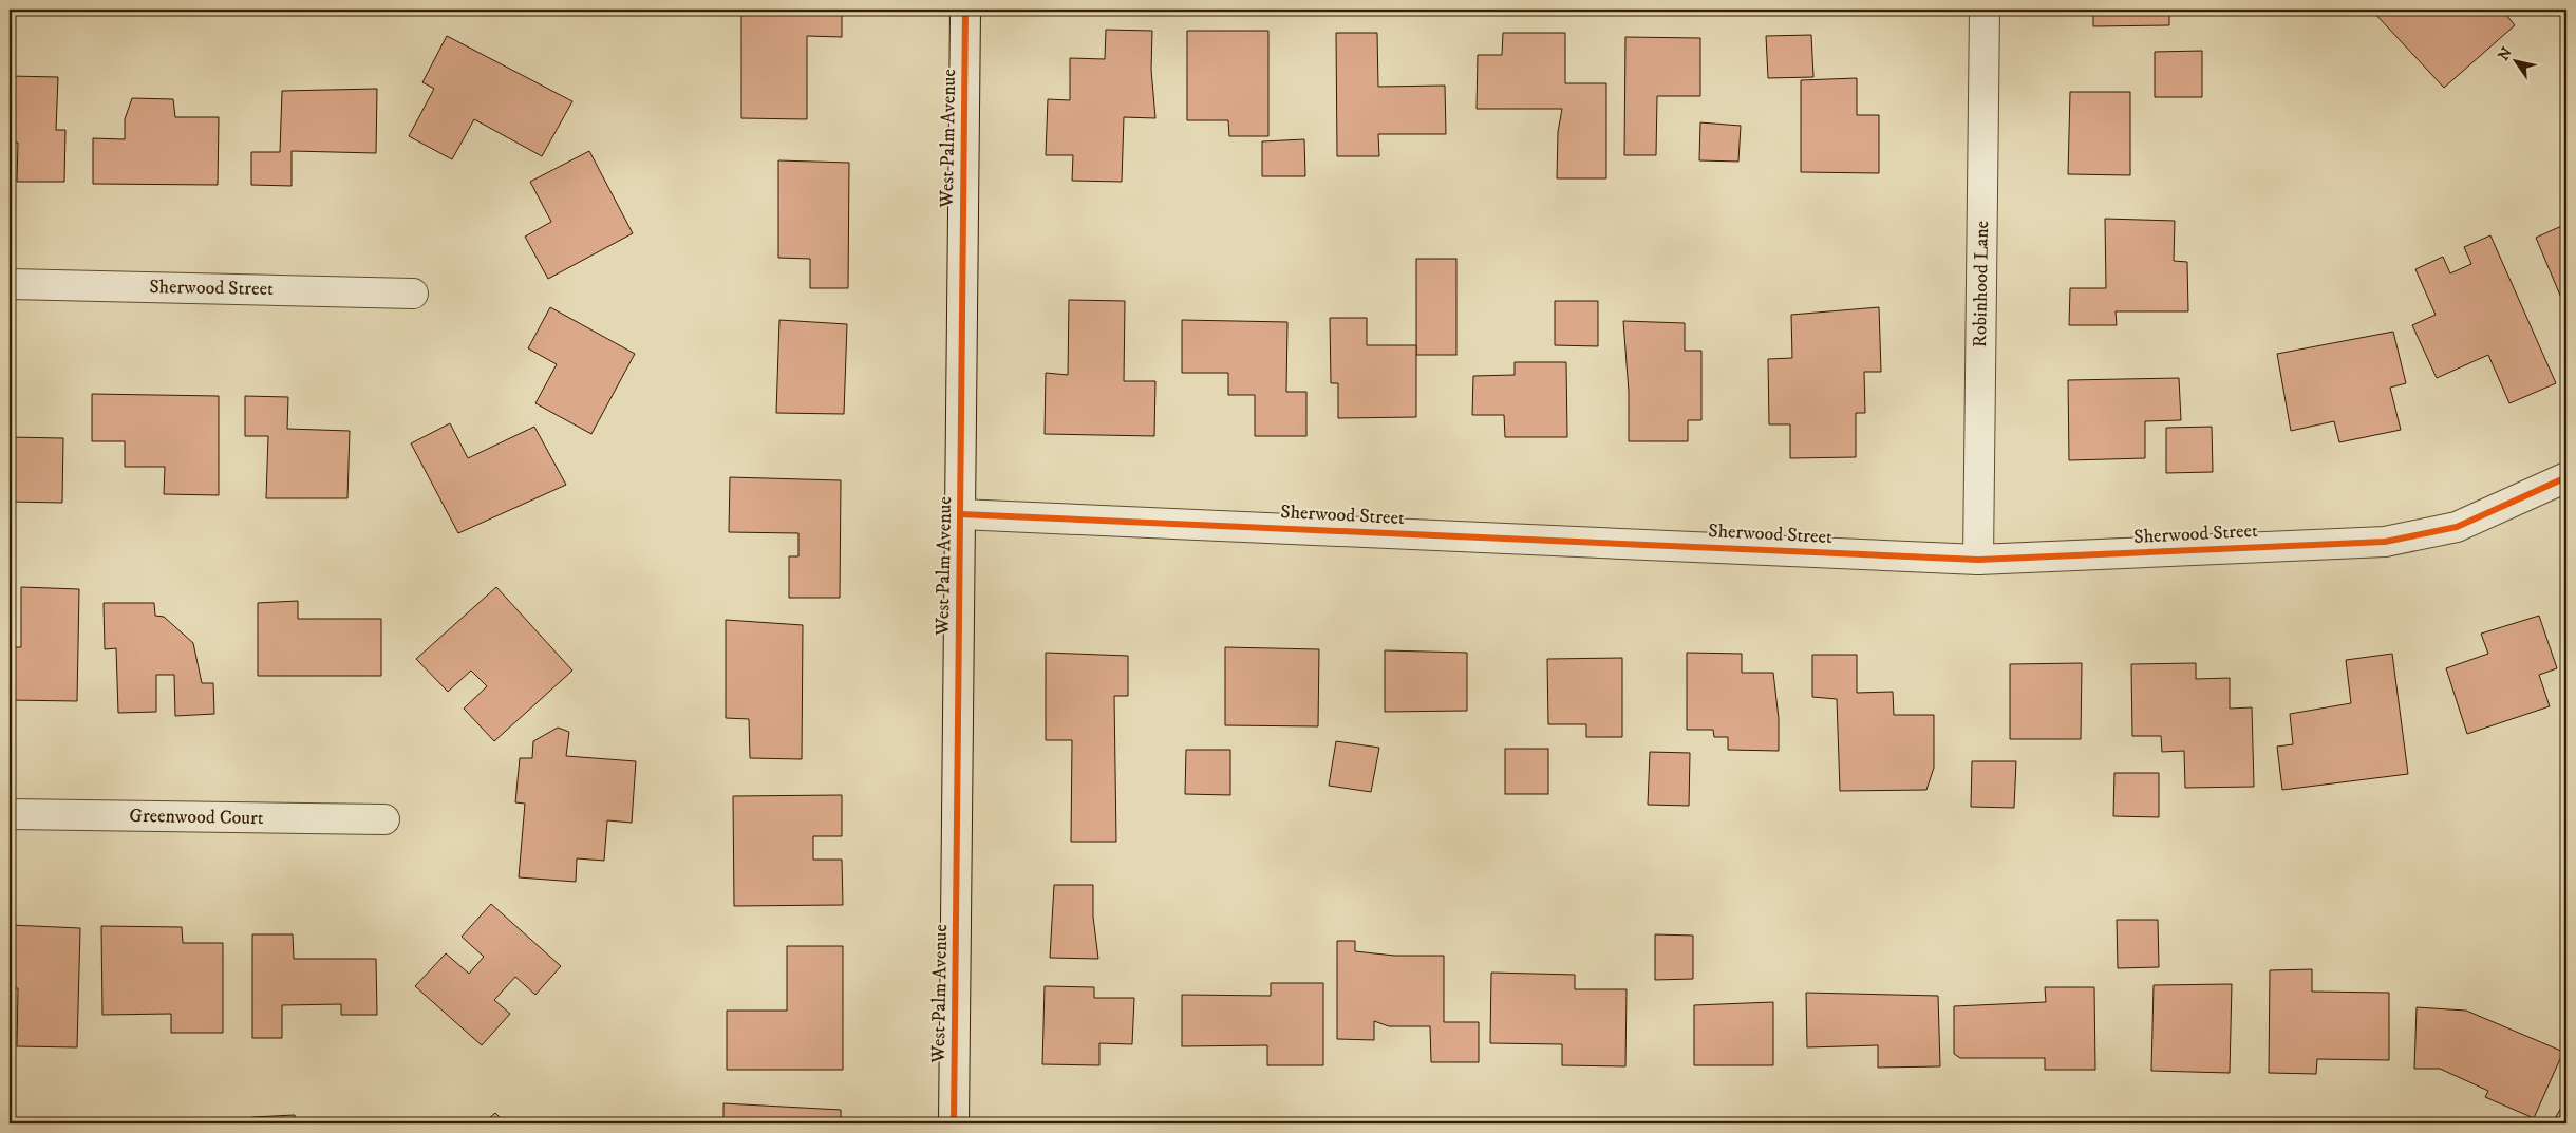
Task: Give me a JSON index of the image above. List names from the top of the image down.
{
  "streets": {
    "street": [
      "West Palm Avenue",
      "Robinhood Lane",
      "Sherwood Street",
      "Greenwood Court"
    ]
  },
  "crossings": [
    ["West Palm Avenue", "Sherwood Street"],
    ["Robinhood Lane", "Sherwood Street"]
  ],
  "north": "top left"
}
